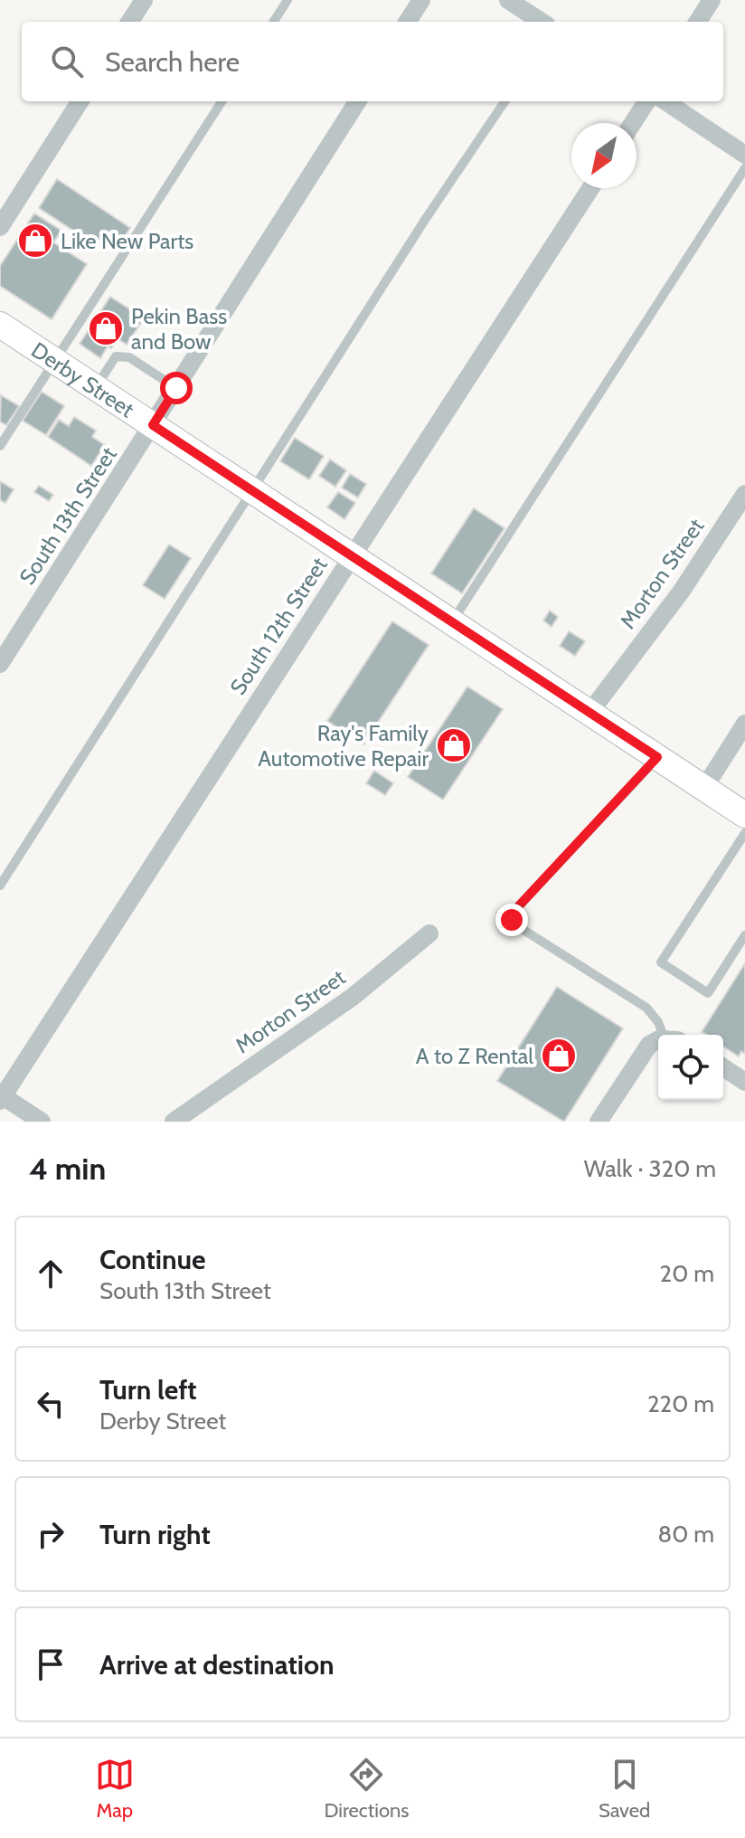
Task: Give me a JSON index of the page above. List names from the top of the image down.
{
  "streets": {
    "main road": ["Derby Street"],
    "street": ["South 13th Street", "Morton Street", "South 12th Street"]
  },
  "crossings": [
    ["Derby Street", "South 13th Street"],
    ["Derby Street", "Morton Street"],
    ["Derby Street", "South 12th Street"]
  ],
  "places": {
    "shop": [
      "Like New Parts",
      "Pekin Bass and Bow",
      "Ray's Family Automotive Repair",
      "A to Z Rental"
    ]
  },
  "north": "bottom left",
  "page": {
    "search": "Search here",
    "heading": ["4 min", "Walk · 320 m"],
    "list": [
      ["Continue", "South 13th Street", "20 m"],
      ["Turn left", "Derby Street", "220 m"],
      ["Turn right", "80 m"],
      "Arrive at destination"
    ],
    "nav": ["Map", "Directions", "Saved"]
  }
}
